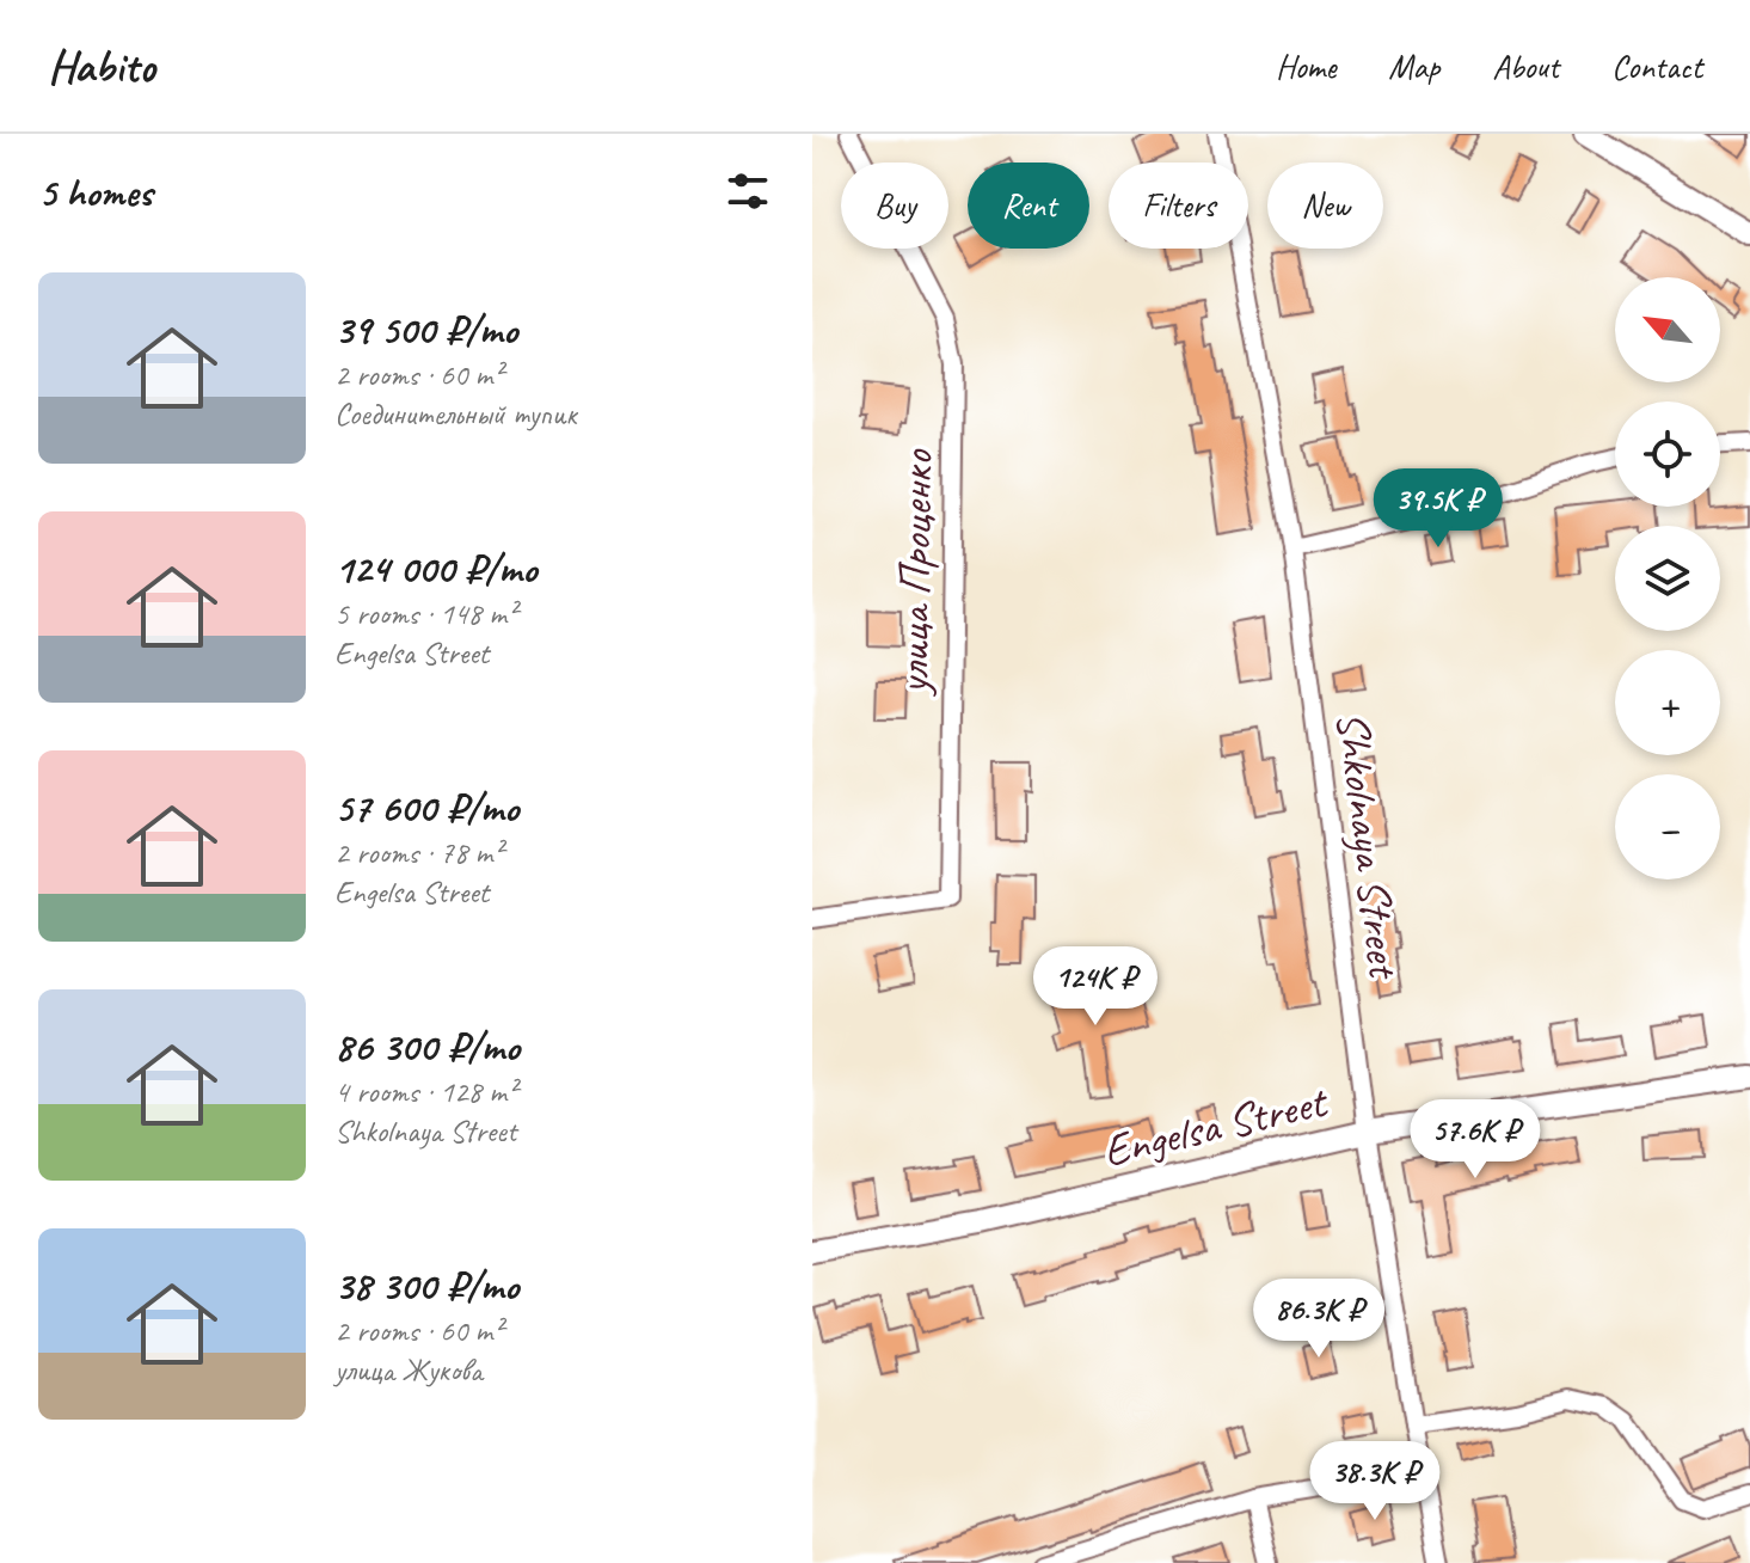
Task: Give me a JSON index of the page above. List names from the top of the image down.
{
  "streets": {
    "street": ["улица Проценко", "Shkolnaya Street", "Engelsa Street"]
  },
  "crossings": [
    ["Shkolnaya Street", "Engelsa Street"]
  ],
  "north": "top left",
  "page": {
    "header": "Habito",
    "nav": [
      "Home",
      "Map",
      "About",
      "Contact"
    ],
    "heading": "5 homes",
    "chip": [
      "Buy",
      "Rent",
      "Filters",
      "New"
    ],
    "list": [
      {
        "name": "39 500 ₽/mo",
        "note": "2 rooms · 60 m² · Соединительный тупик"
      },
      {
        "name": "124 000 ₽/mo",
        "note": "5 rooms · 148 m² · Engelsa Street"
      },
      {
        "name": "57 600 ₽/mo",
        "note": "2 rooms · 78 m² · Engelsa Street"
      },
      {
        "name": "86 300 ₽/mo",
        "note": "4 rooms · 128 m² · Shkolnaya Street"
      },
      {
        "name": "38 300 ₽/mo",
        "note": "2 rooms · 60 m² · улица Жукова"
      }
    ],
    "map_buttons": ["+", "−"],
    "price": [
      "39.5K ₽",
      "124K ₽",
      "57.6K ₽",
      "86.3K ₽",
      "38.3K ₽"
    ]
  }
}
